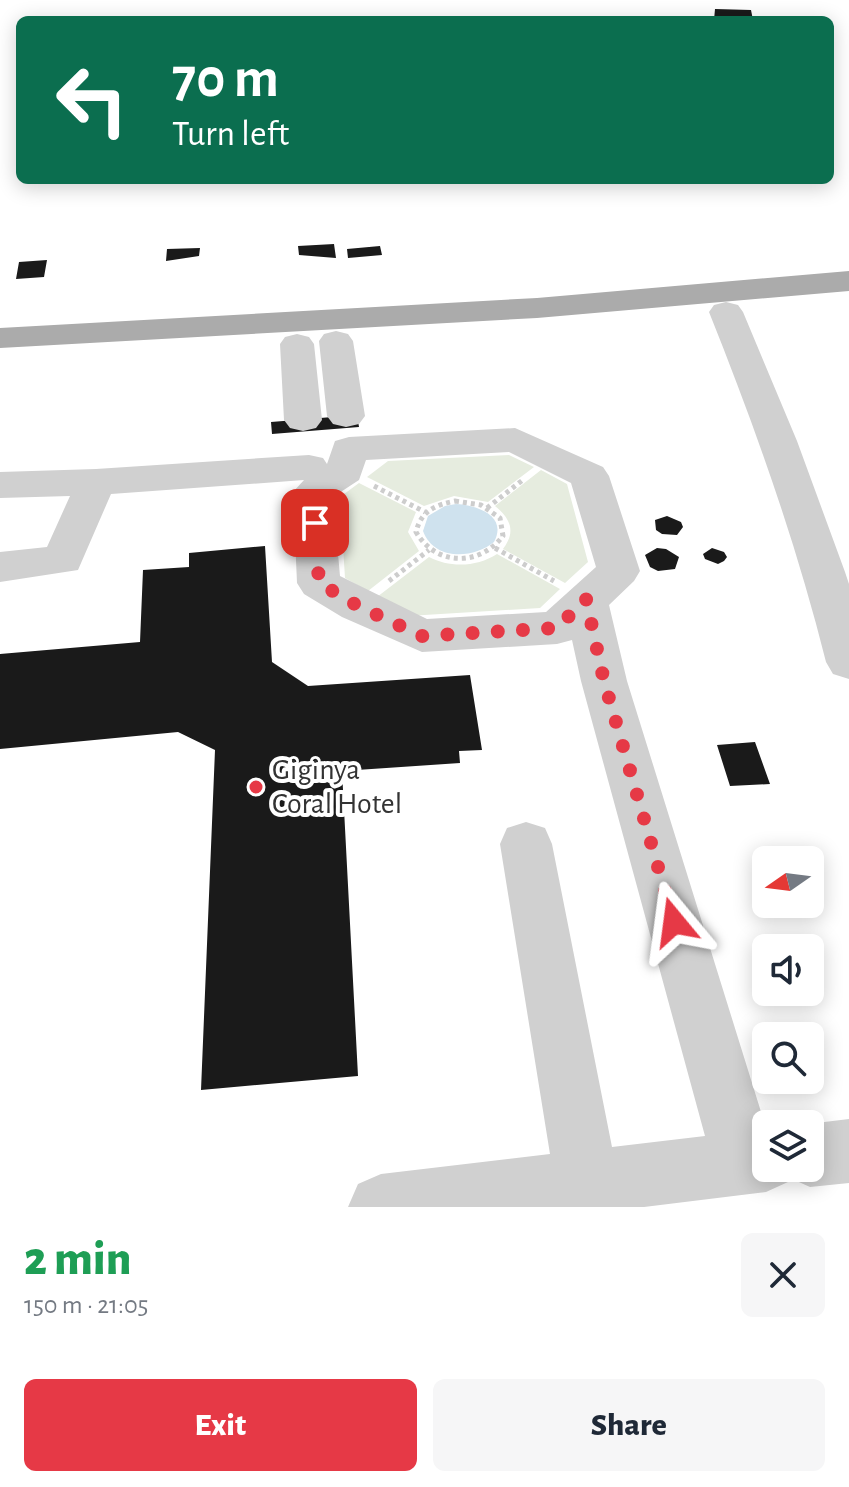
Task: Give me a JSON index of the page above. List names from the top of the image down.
{
  "places": ["Giginya Coral Hotel"],
  "north": "left",
  "page": {
    "turn": ["70 m", "Turn left"],
    "heading": ["2 min", "150 m · 21:05"],
    "buttons": ["Exit", "Share"]
  }
}
